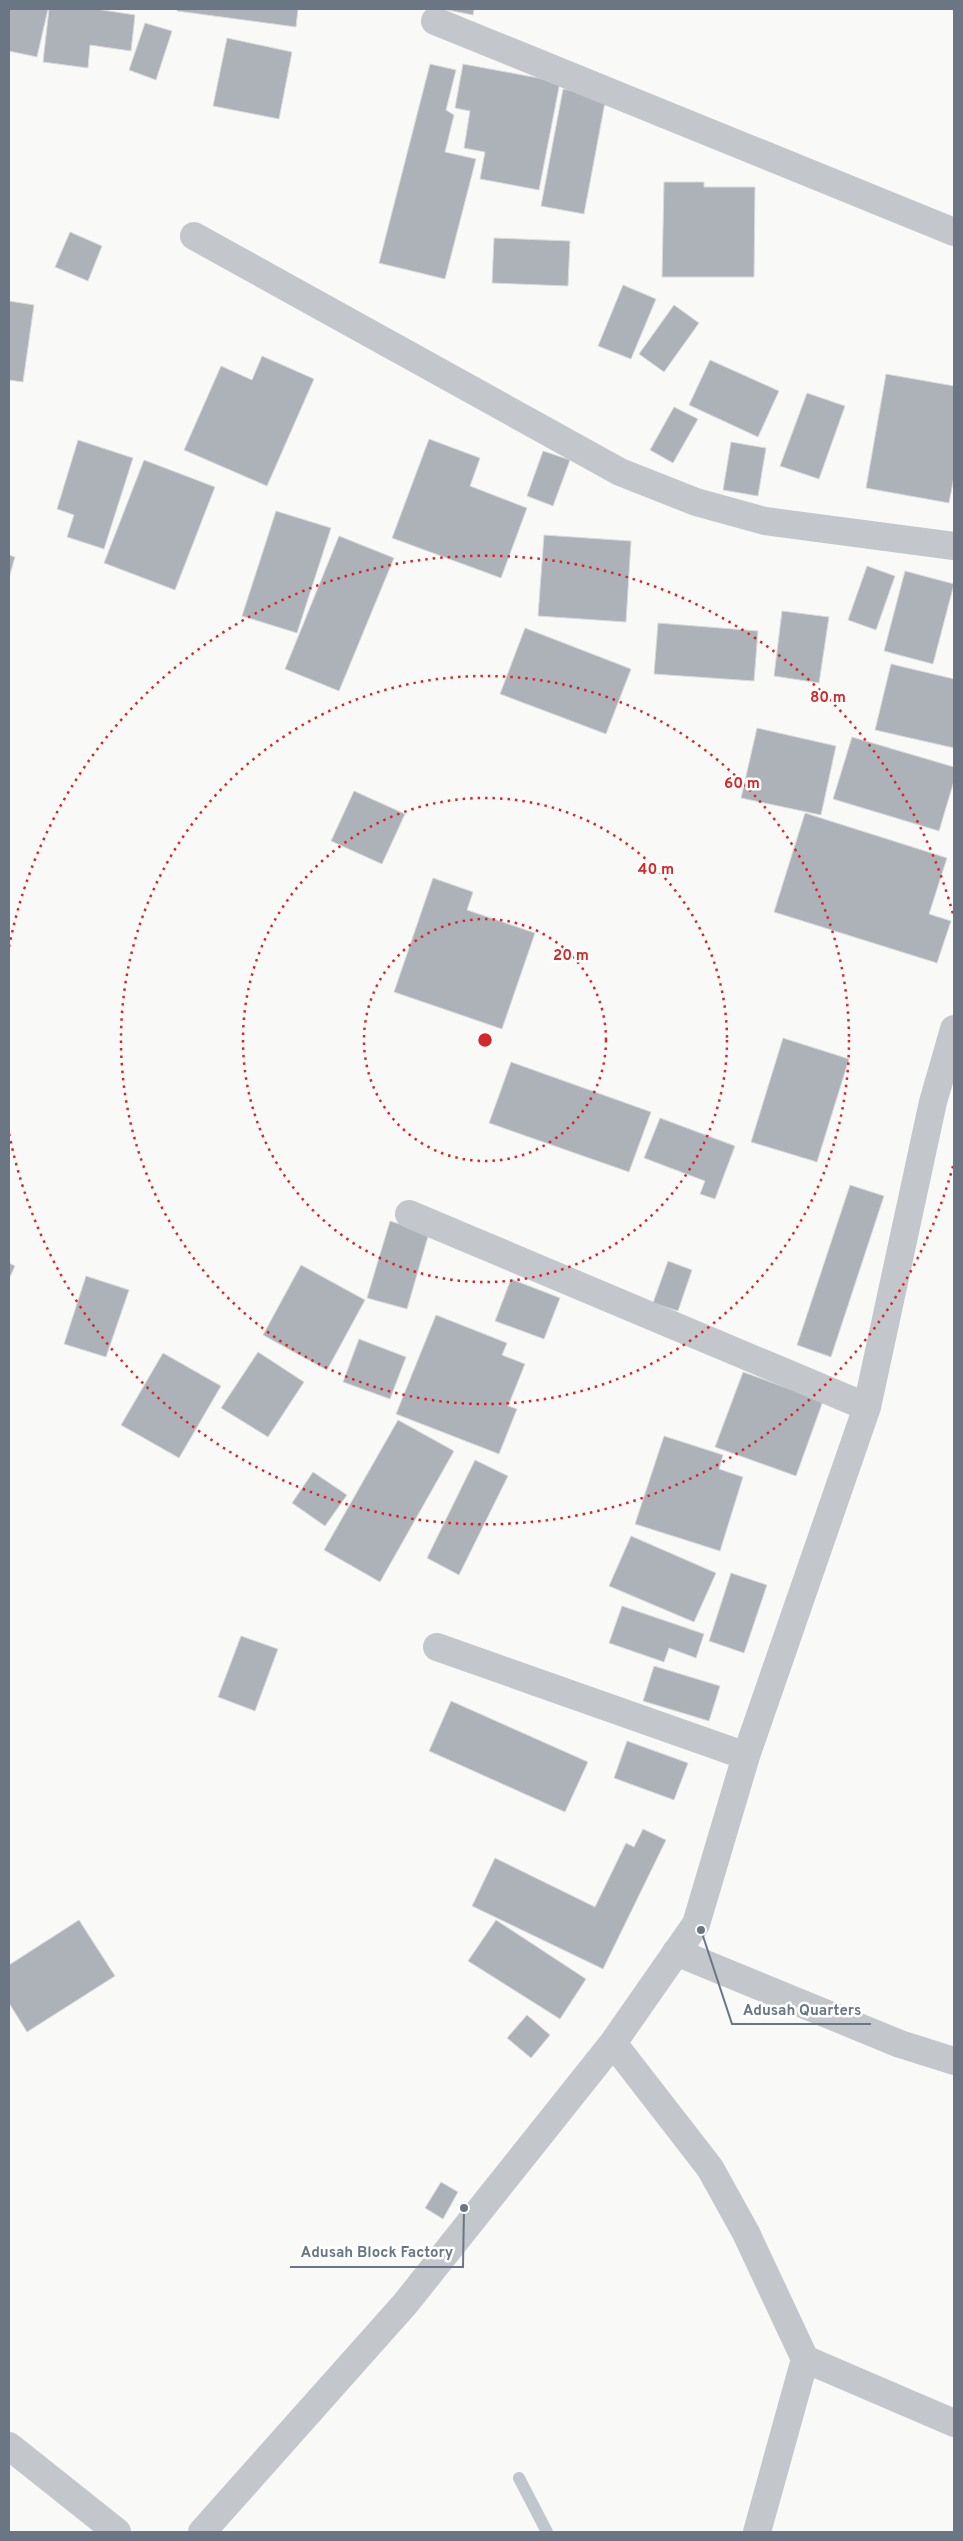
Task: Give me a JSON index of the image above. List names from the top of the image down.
{
  "places": ["Adusah Quarters", "Adusah Block Factory"],
  "rings": [
    "80 m",
    "60 m",
    "40 m",
    "20 m"
  ]
}
